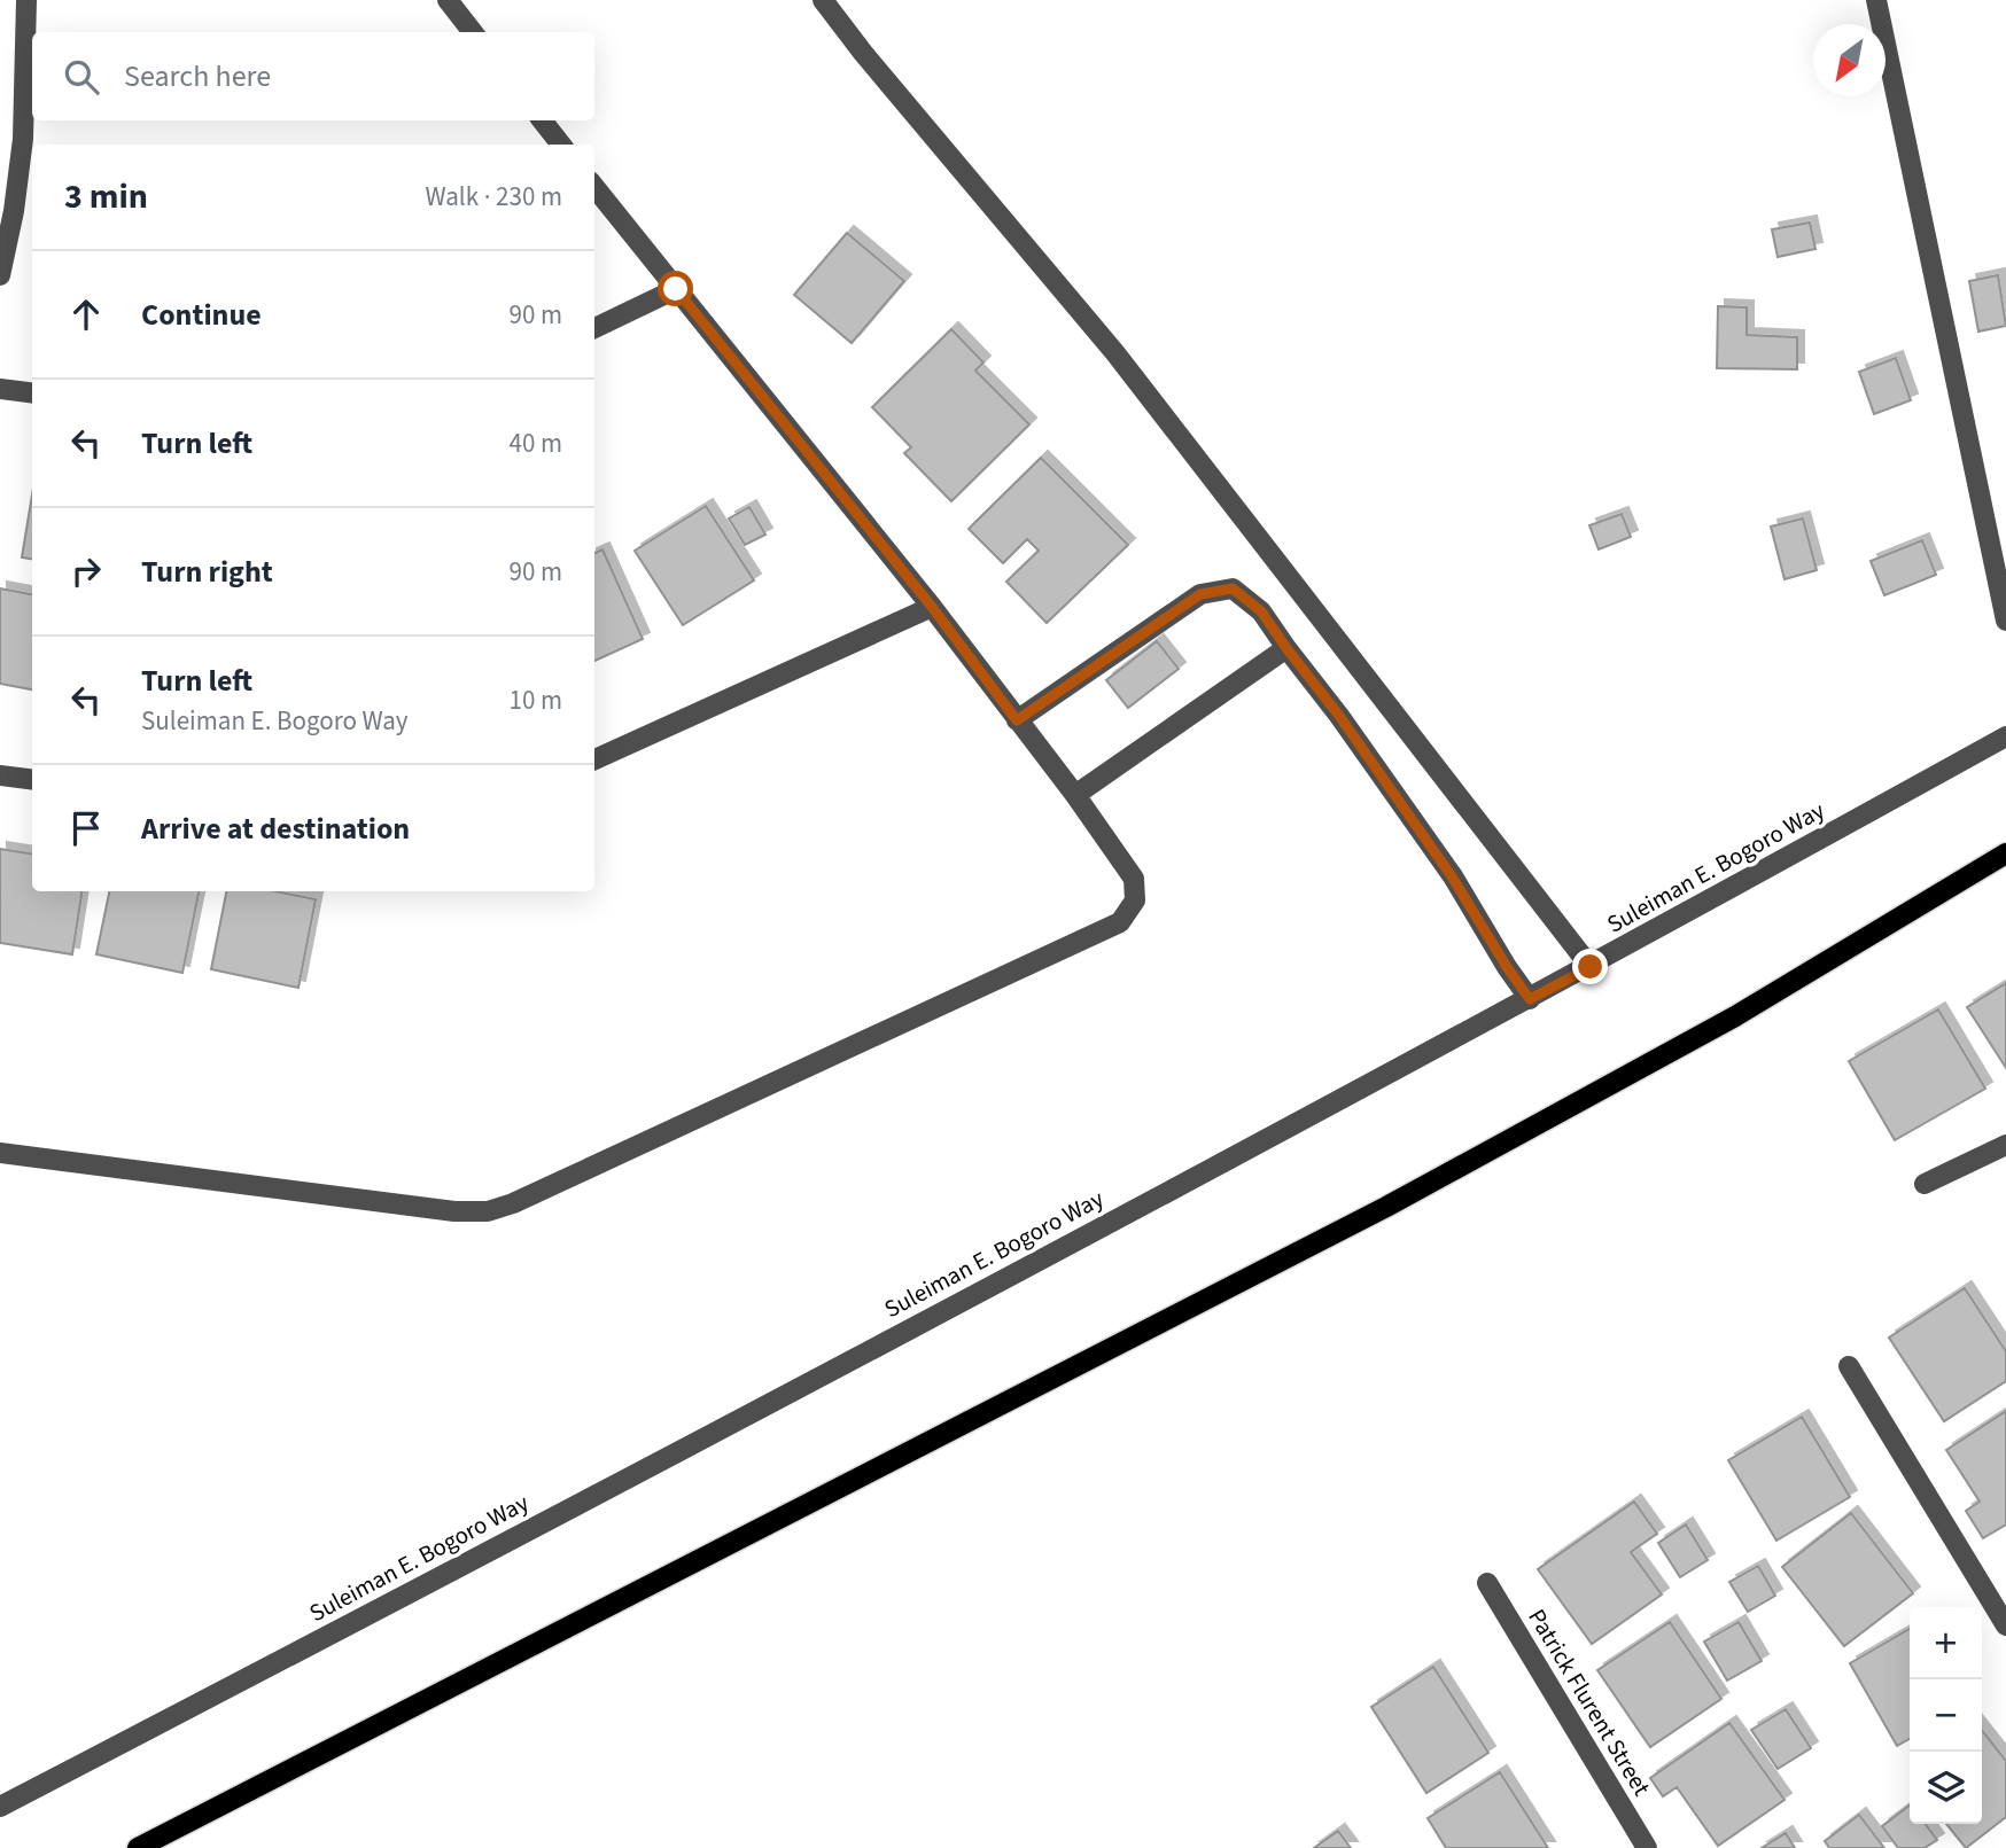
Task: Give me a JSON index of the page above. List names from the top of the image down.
{
  "streets": {
    "street": ["Suleiman E. Bogoro Way", "Patrick Flurent Street"]
  },
  "north": "bottom left",
  "page": {
    "search": "Search here",
    "heading": ["3 min", "Walk · 230 m"],
    "list": [
      ["Continue", "90 m"],
      ["Turn left", "40 m"],
      ["Turn right", "90 m"],
      ["Turn left", "Suleiman E. Bogoro Way", "10 m"],
      "Arrive at destination"
    ],
    "map_buttons": ["+", "−"]
  }
}
